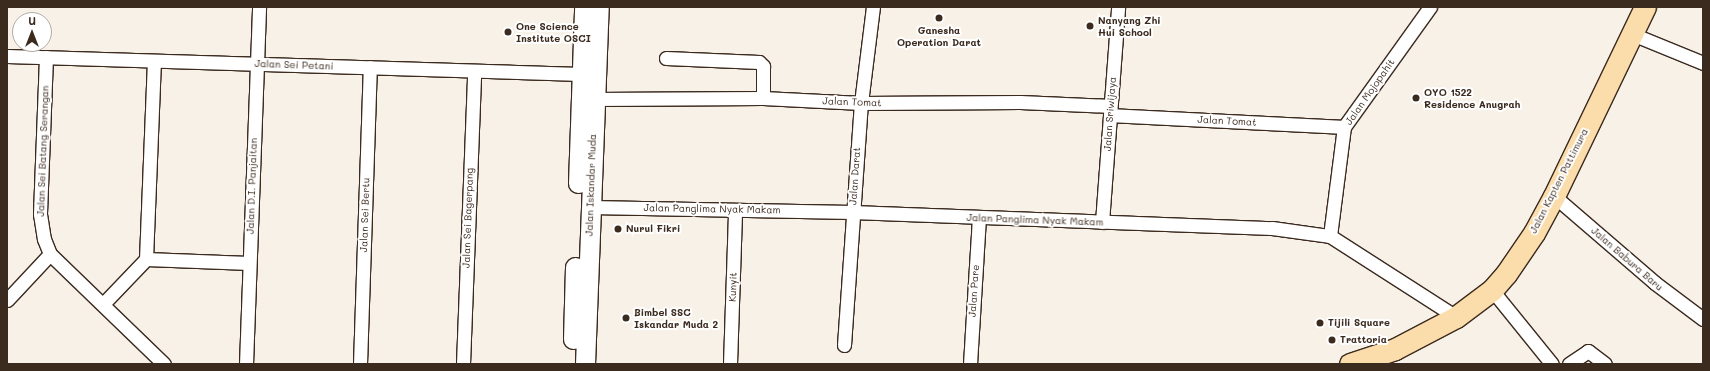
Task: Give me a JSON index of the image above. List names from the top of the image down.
{
  "streets": {
    "main road": ["Jalan Kapten Pattimura", "Jalan Iskandar Muda"],
    "street": [
      "Jalan Sei Petani",
      "Jalan Mojopahit",
      "Jalan Tomat",
      "Jalan Sriwijaya",
      "Jalan Sei Batang Serangan",
      "Jalan Darat",
      "Jalan D.I. Panjaitan",
      "Jalan Panglima Nyak Makam",
      "Jalan Sei Bertu",
      "Jalan Sei Bagerpang",
      "Jalan Babura Baru",
      "Kunyit",
      "Jalan Pare"
    ]
  },
  "crossings": [
    ["Jalan Sei Petani", "Jalan Sei Batang Serangan"],
    ["Jalan Sei Petani", "Jalan Iskandar Muda"],
    ["Jalan Sei Petani", "Jalan D.I. Panjaitan"],
    ["Jalan Sei Petani", "Jalan Sei Bertu"],
    ["Jalan Sei Petani", "Jalan Sei Bagerpang"],
    ["Jalan Mojopahit", "Jalan Tomat"],
    ["Jalan Mojopahit", "Jalan Panglima Nyak Makam"],
    ["Jalan Tomat", "Jalan Sriwijaya"],
    ["Jalan Tomat", "Jalan Darat"],
    ["Jalan Tomat", "Jalan Iskandar Muda"],
    ["Jalan Sriwijaya", "Jalan Panglima Nyak Makam"],
    ["Jalan Darat", "Jalan Panglima Nyak Makam"],
    ["Jalan Kapten Pattimura", "Jalan Panglima Nyak Makam"],
    ["Jalan Kapten Pattimura", "Jalan Babura Baru"],
    ["Jalan Iskandar Muda", "Jalan Panglima Nyak Makam"],
    ["Jalan Panglima Nyak Makam", "Kunyit"],
    ["Jalan Panglima Nyak Makam", "Jalan Pare"]
  ],
  "places": [
    "Ganesha Operation Darat",
    "Nanyang Zhi Hui School",
    "One Science Institute OSCI",
    "OYO 1522 Residence Anugrah",
    "Nurul Fikri",
    "Bimbel SSC Iskandar Muda 2",
    "Tijili Square",
    "Trattoria"
  ],
  "north": "top"
}
